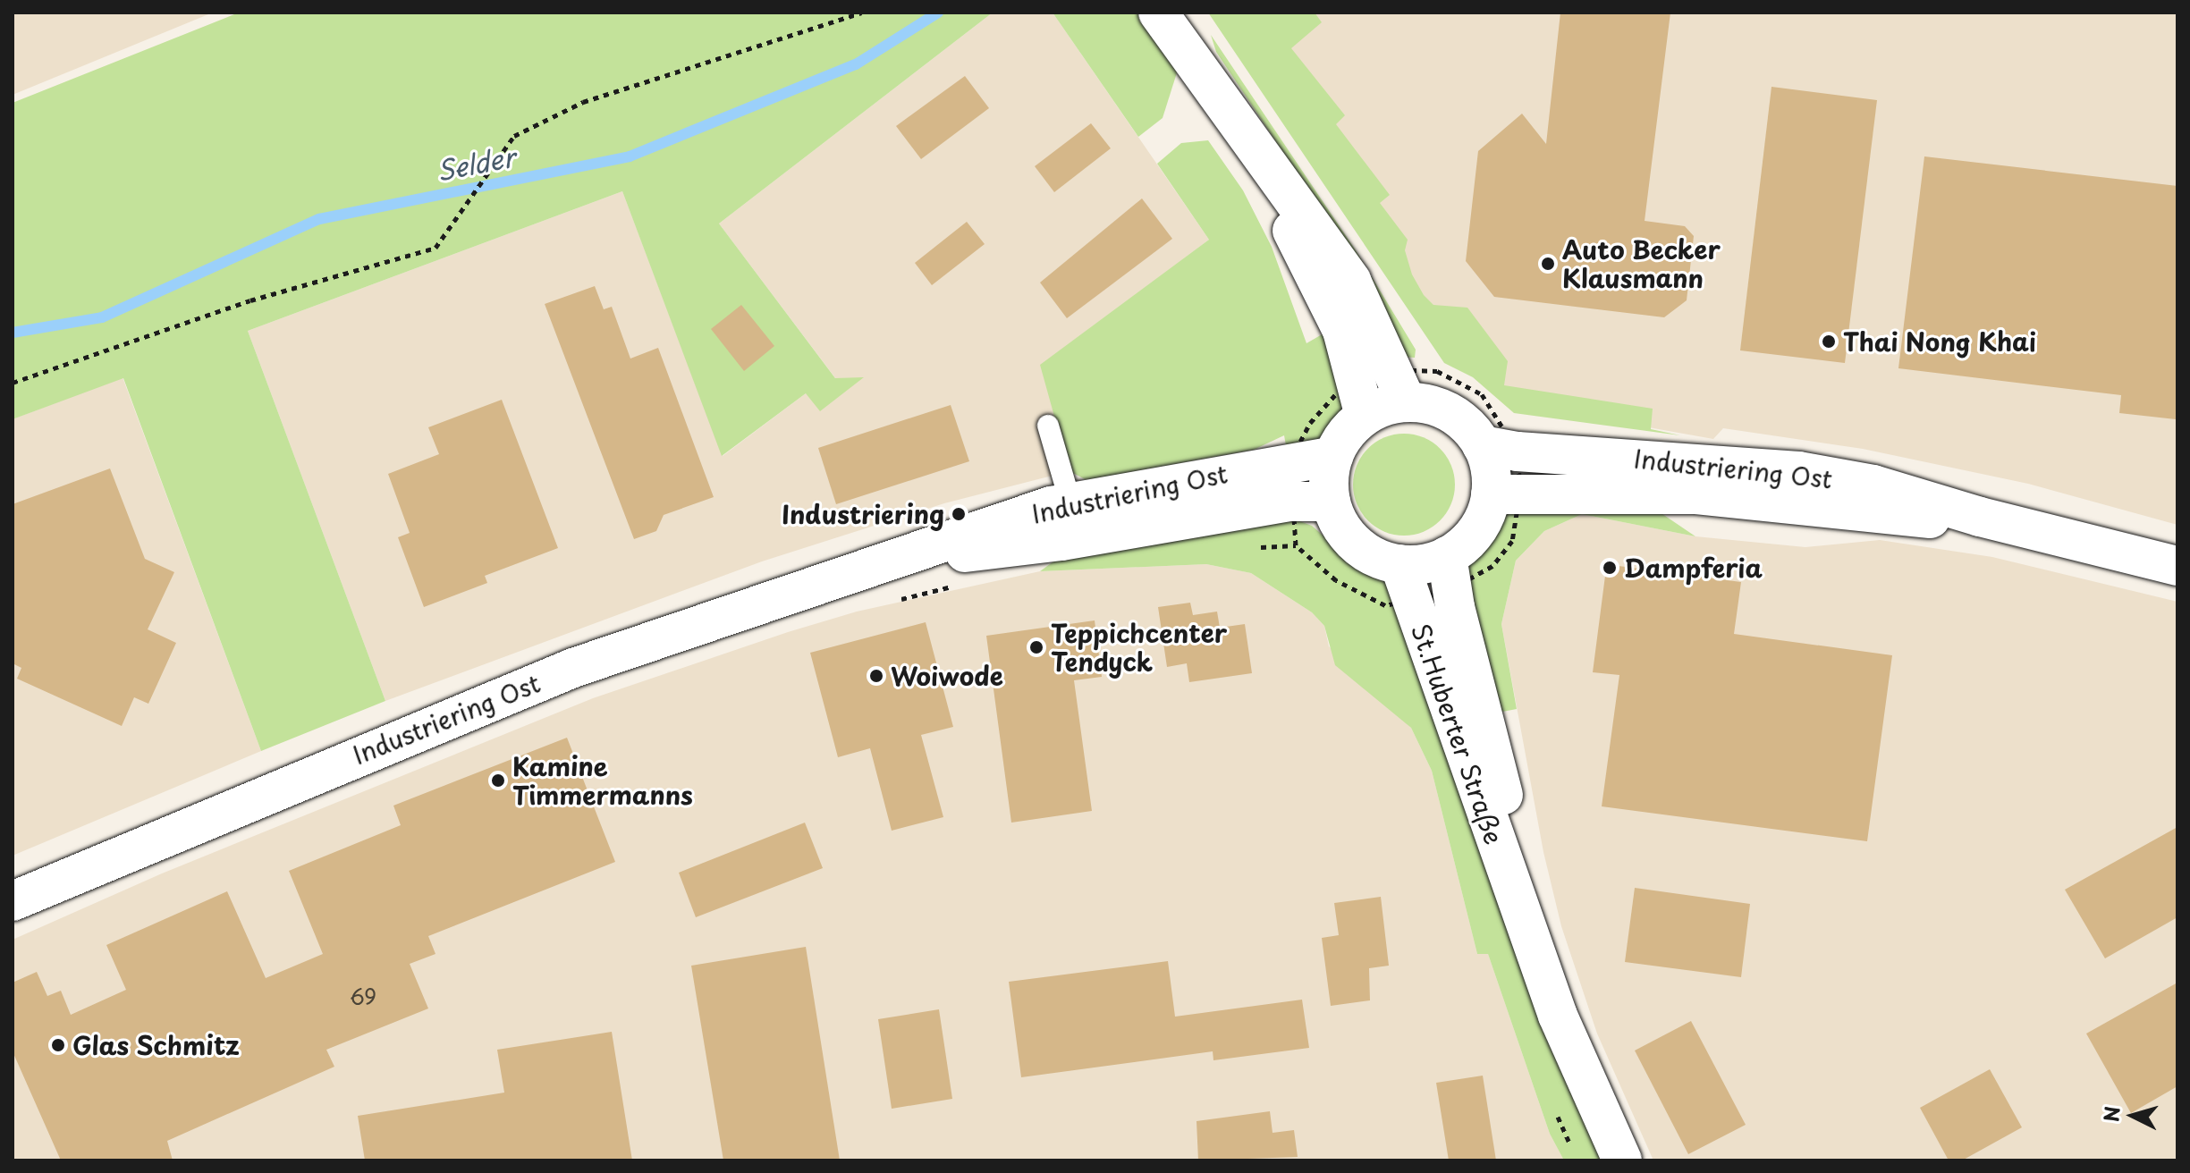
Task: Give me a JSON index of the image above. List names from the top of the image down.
{
  "streets": {
    "street": ["Industriering Ost", "St.Huberter Straße"]
  },
  "crossings": [
    ["Industriering Ost", "St.Huberter Straße"]
  ],
  "water": ["Selder"],
  "places": [
    "Auto Becker Klausmann",
    "Thai Nong Khai",
    "Industriering",
    "Dampferia",
    "Teppichcenter Tendyck",
    "Woiwode",
    "Kamine Timmermanns",
    "Glas Schmitz"
  ],
  "house_numbers": ["69"],
  "north": "left"
}
